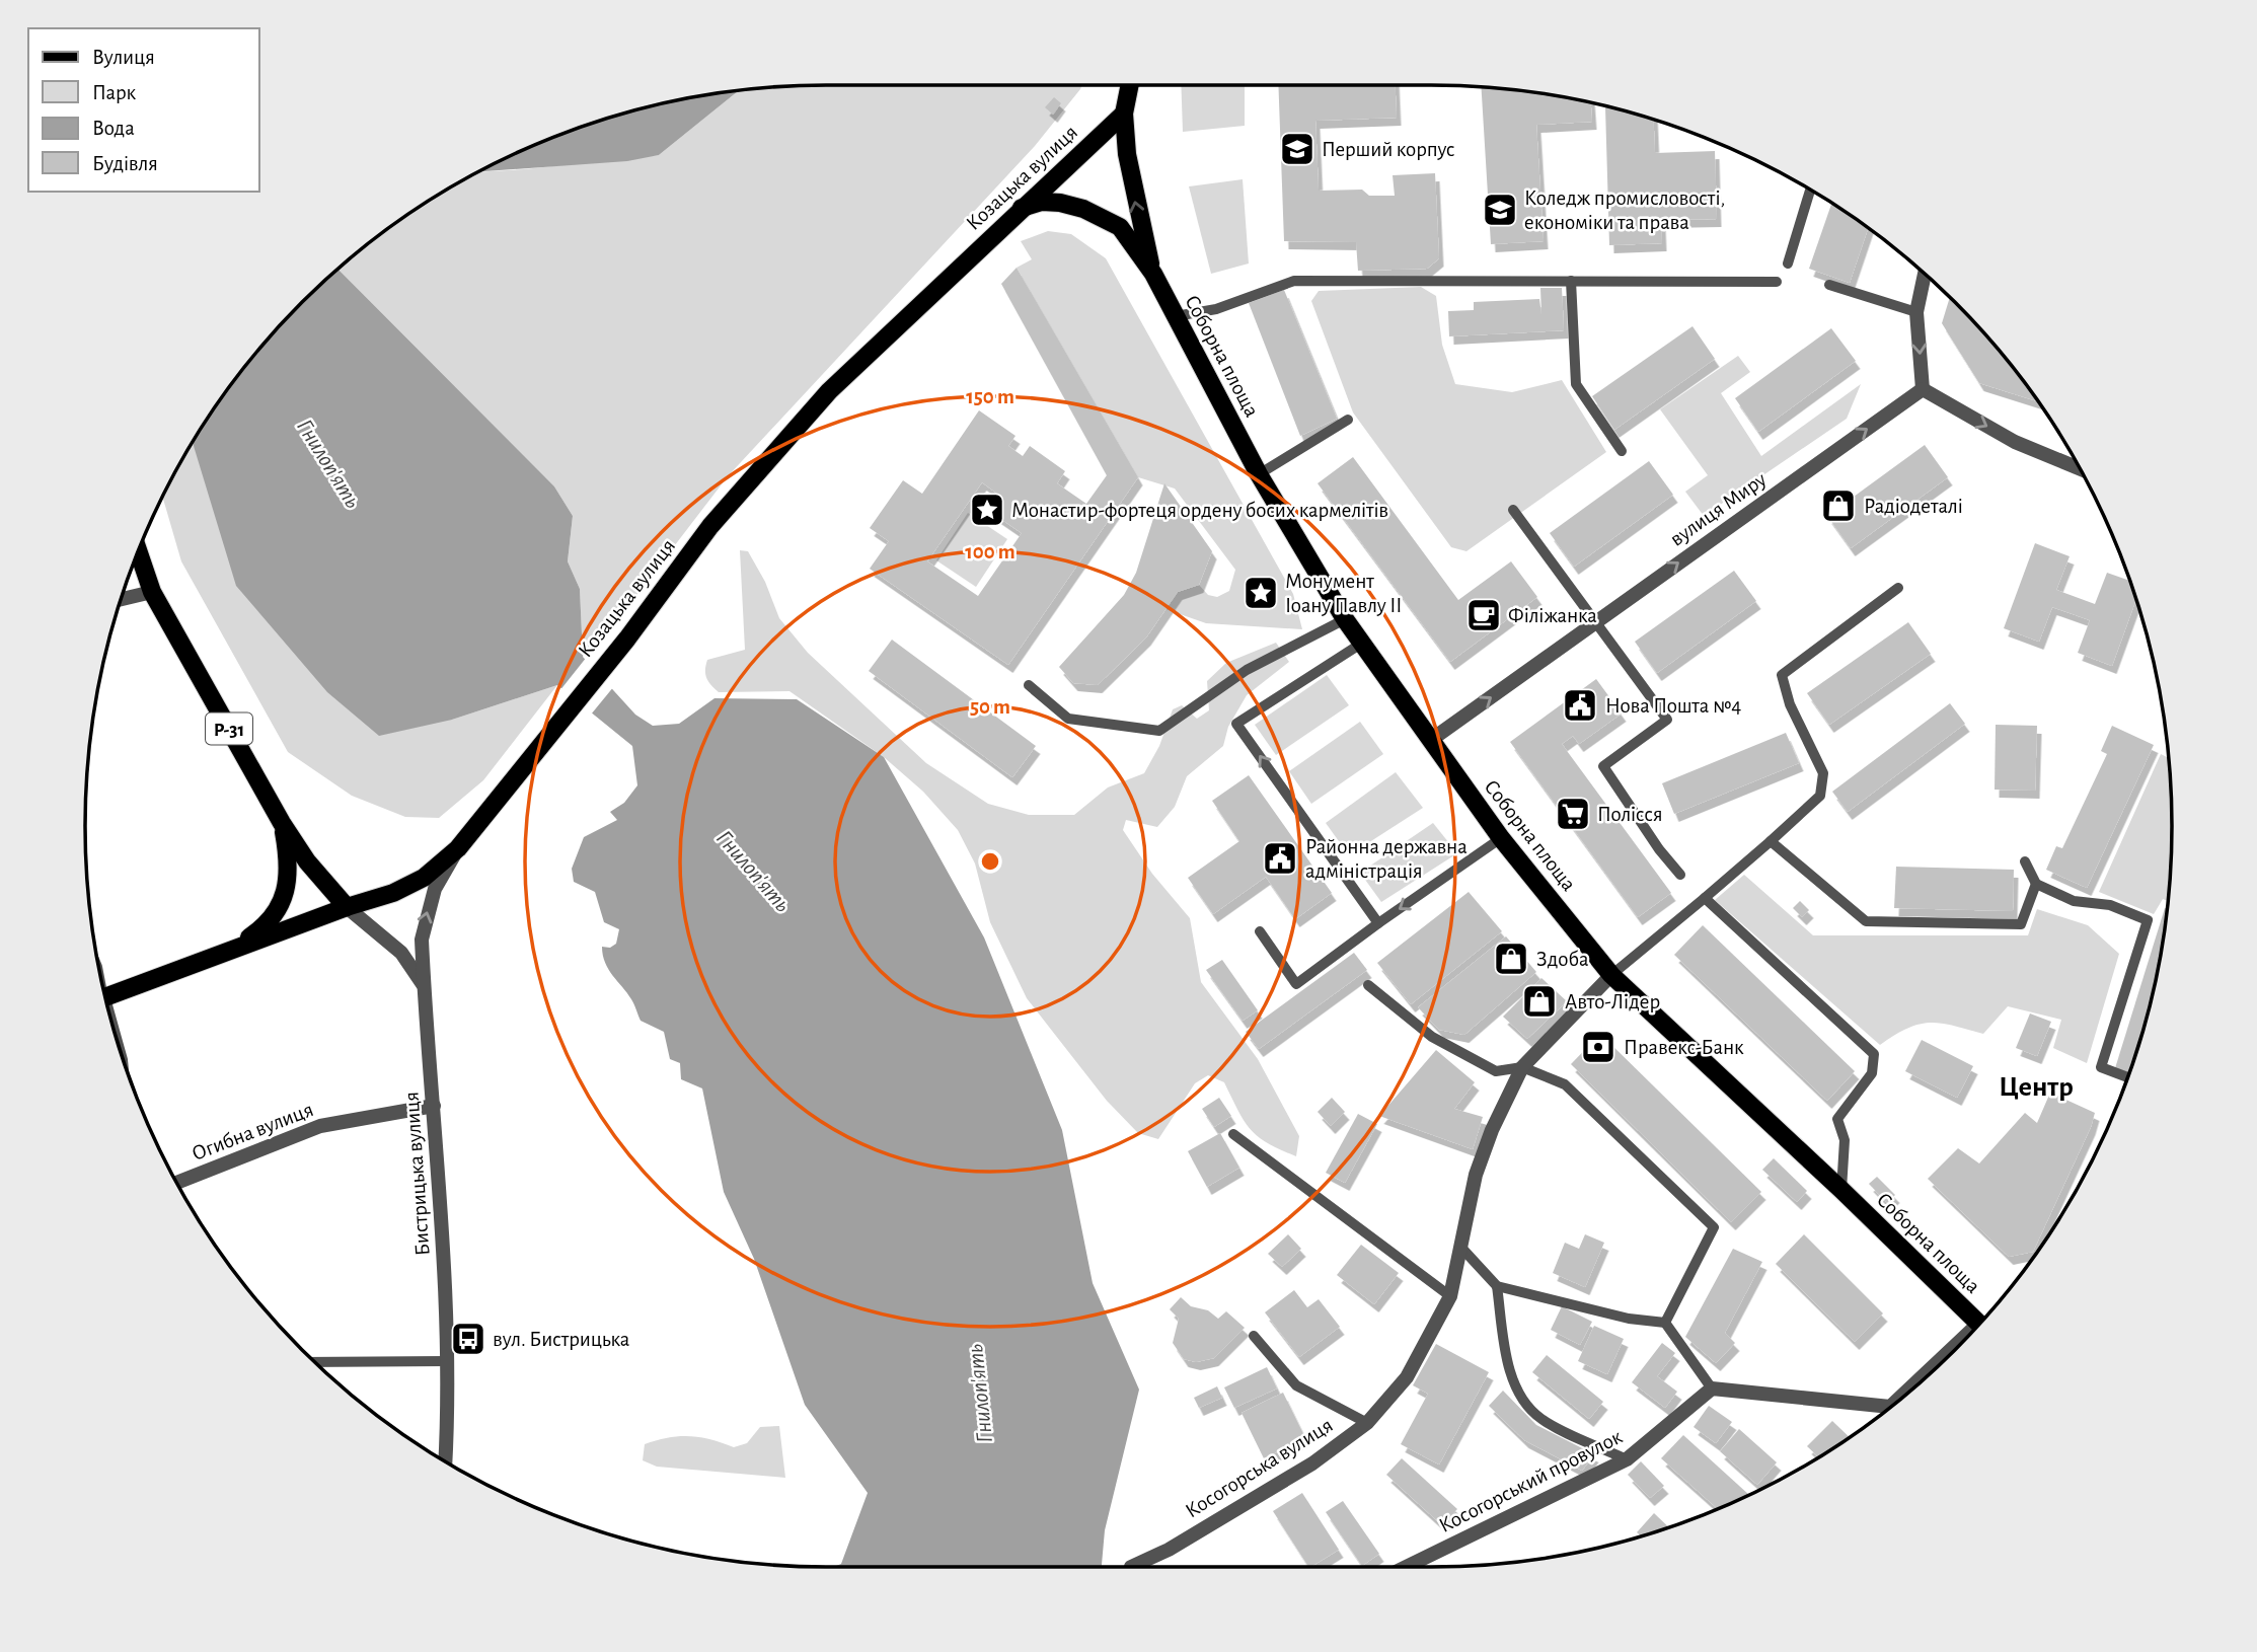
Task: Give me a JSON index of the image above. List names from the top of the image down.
{
  "streets": {
    "main road": ["Козацька вулиця", "Соборна площа", "Р-31"],
    "street": [
      "вулиця Миру",
      "Огибна вулиця",
      "Бистрицька вулиця",
      "Косогорська вулиця",
      "Косогорський провулок"
    ]
  },
  "crossings": [
    ["Козацька вулиця", "Соборна площа"],
    ["Козацька вулиця", "Р-31"],
    ["Козацька вулиця", "Бистрицька вулиця"],
    ["Соборна площа", "вулиця Миру"],
    ["Соборна площа", "Косогорська вулиця"],
    ["Р-31", "Бистрицька вулиця"],
    ["Огибна вулиця", "Бистрицька вулиця"]
  ],
  "one_way": ["вулиця Миру"],
  "districts": ["Центр"],
  "water": ["Гнилоп'ять"],
  "places": {
    "school or university": ["Перший корпус", "Коледж промисловості, економіки та права"],
    "shop": ["Радіодеталі", "Здоба", "Авто-Лідер"],
    "place": ["Монастир-фортеця ордену босих кармелітів", "Монумент Іоану Павлу ІІ"],
    "cafe": ["Філіжанка"],
    "public building": ["Нова Пошта №4", "Районна державна адміністрація"],
    "supermarket": ["Полісся"],
    "bank": ["Правекс-Банк"],
    "bus stop": ["вул. Бистрицька"]
  },
  "legend": [
    "Вулиця",
    "Парк",
    "Вода",
    "Будівля"
  ],
  "rings": ["150 m", "100 m", "50 m"]
}
